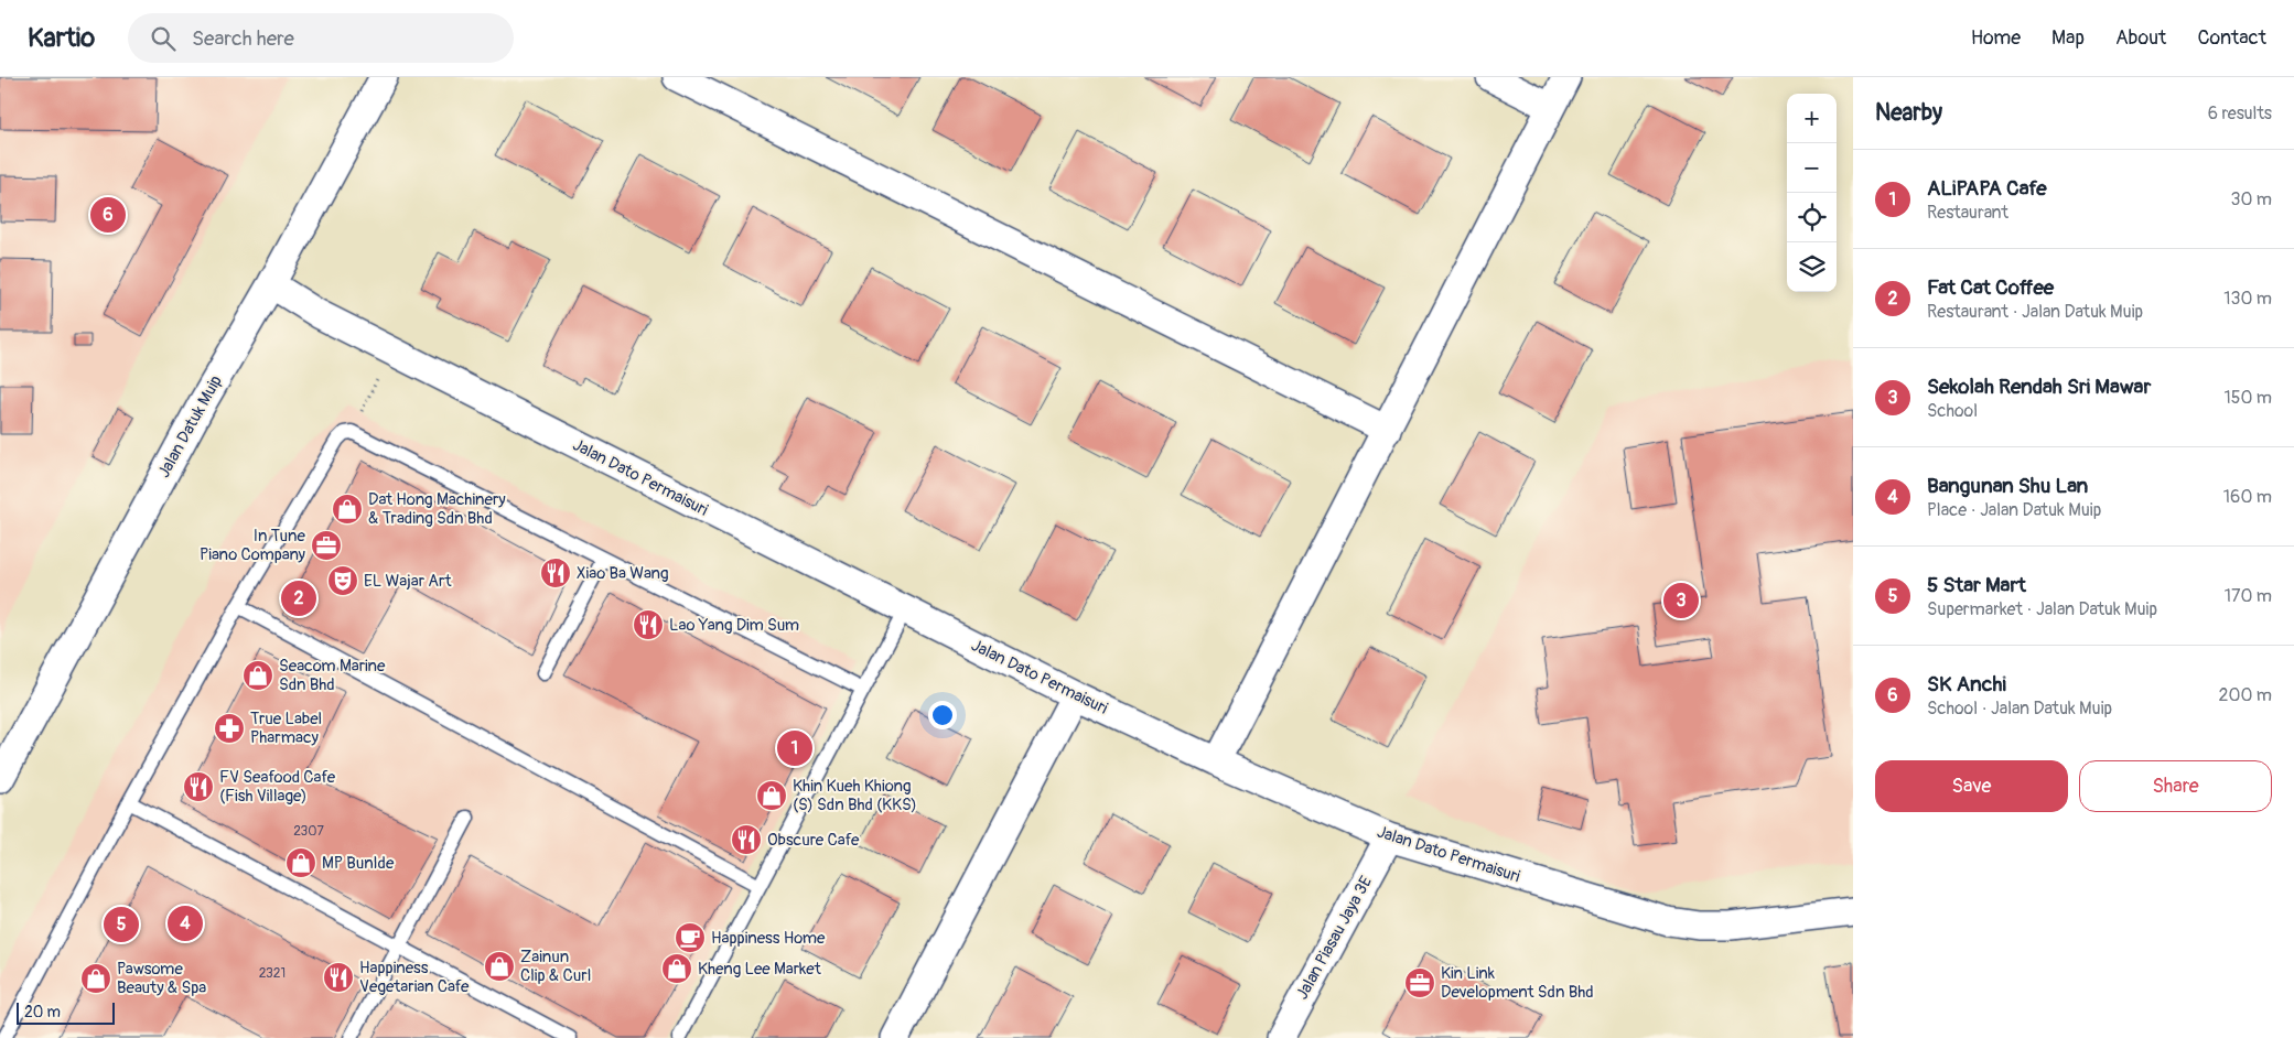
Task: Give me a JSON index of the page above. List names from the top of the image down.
{
  "streets": {
    "street": ["Jalan Datuk Muip", "Jalan Dato Permaisuri", "Jalan Piasau Jaya 3E"]
  },
  "crossings": [
    ["Jalan Datuk Muip", "Jalan Dato Permaisuri"],
    ["Jalan Dato Permaisuri", "Jalan Piasau Jaya 3E"]
  ],
  "places": {
    "shop": [
      "Dat Hong Machinery & Trading Sdn Bhd",
      "Seacom Marine Sdn Bhd",
      "Khin Kueh Khiong (S) Sdn Bhd (KKS)",
      "MP Bunlde",
      "Zainun Clip & Curl",
      "Kheng Lee Market",
      "Pawsome Beauty & Spa"
    ],
    "office": ["In Tune Piano Company", "Kin Link Development Sdn Bhd"],
    "restaurant": [
      "Xiao Ba Wang",
      "Lao Yang Dim Sum",
      "FV Seafood Cafe (Fish Village)",
      "Obscure Cafe",
      "Happiness Vegetarian Cafe"
    ],
    "theatre": ["EL Wajar Art"],
    "pharmacy": ["True Label Pharmacy"],
    "cafe": ["Happiness Home"]
  },
  "house_numbers": ["2307", "2321"],
  "scale_bar": "20 m",
  "page": {
    "header": "Kartio",
    "search": "Search here",
    "nav": [
      "Home",
      "Map",
      "About",
      "Contact"
    ],
    "heading": ["Nearby", "6 results"],
    "map_buttons": ["+", "−"],
    "list": [
      {
        "mark": "1",
        "name": "ALiPAPA Cafe",
        "note": "Restaurant",
        "value": "30 m"
      },
      {
        "mark": "2",
        "name": "Fat Cat Coffee",
        "note": "Restaurant · Jalan Datuk Muip",
        "value": "130 m"
      },
      {
        "mark": "3",
        "name": "Sekolah Rendah Sri Mawar",
        "note": "School",
        "value": "150 m"
      },
      {
        "mark": "4",
        "name": "Bangunan Shu Lan",
        "note": "Place · Jalan Datuk Muip",
        "value": "160 m"
      },
      {
        "mark": "5",
        "name": "5 Star Mart",
        "note": "Supermarket · Jalan Datuk Muip",
        "value": "170 m"
      },
      {
        "mark": "6",
        "name": "SK Anchi",
        "note": "School · Jalan Datuk Muip",
        "value": "200 m"
      }
    ],
    "pins": [
      "6",
      "2",
      "3",
      "1",
      "4",
      "5"
    ],
    "buttons": ["Save", "Share"],
    "scale": "20 m"
  }
}
